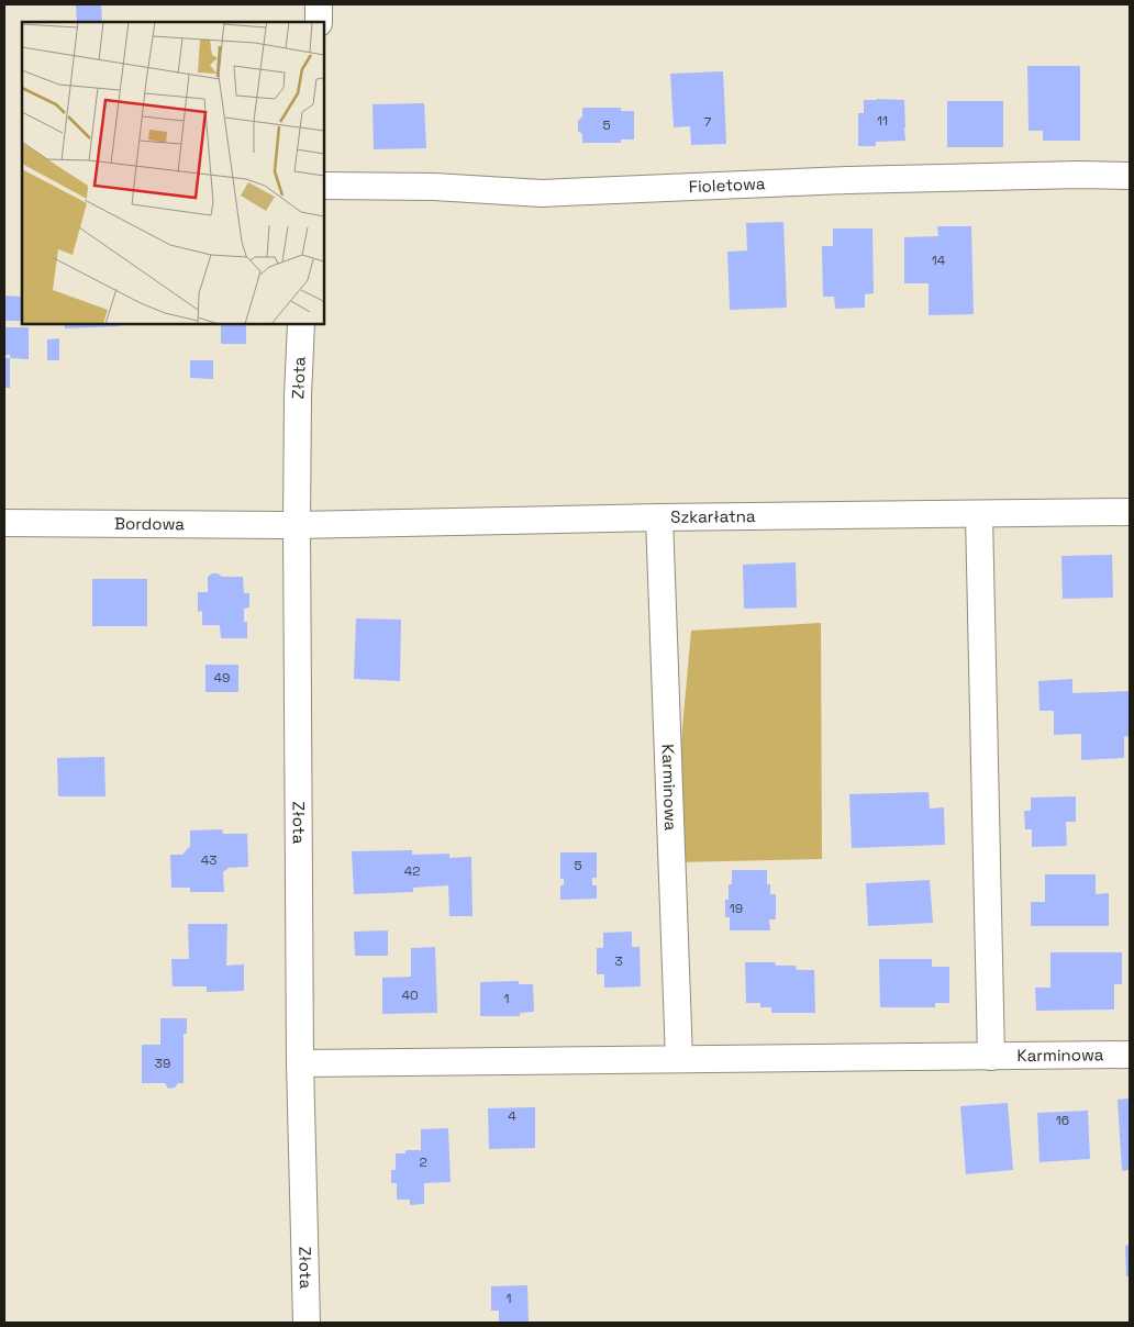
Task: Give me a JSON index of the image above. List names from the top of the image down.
{
  "streets": {
    "street": [
      "Fioletowa",
      "Złota",
      "Szkarłatna",
      "Bordowa",
      "Karminowa"
    ]
  },
  "crossings": [
    ["Złota", "Szkarłatna"],
    ["Złota", "Bordowa"],
    ["Złota", "Karminowa"],
    ["Szkarłatna", "Bordowa"],
    ["Szkarłatna", "Karminowa"]
  ],
  "house_numbers": [
    "11",
    "7",
    "5",
    "14",
    "49",
    "43",
    "5",
    "42",
    "19",
    "3",
    "40",
    "1",
    "39",
    "4",
    "16",
    "2",
    "1"
  ]
}
